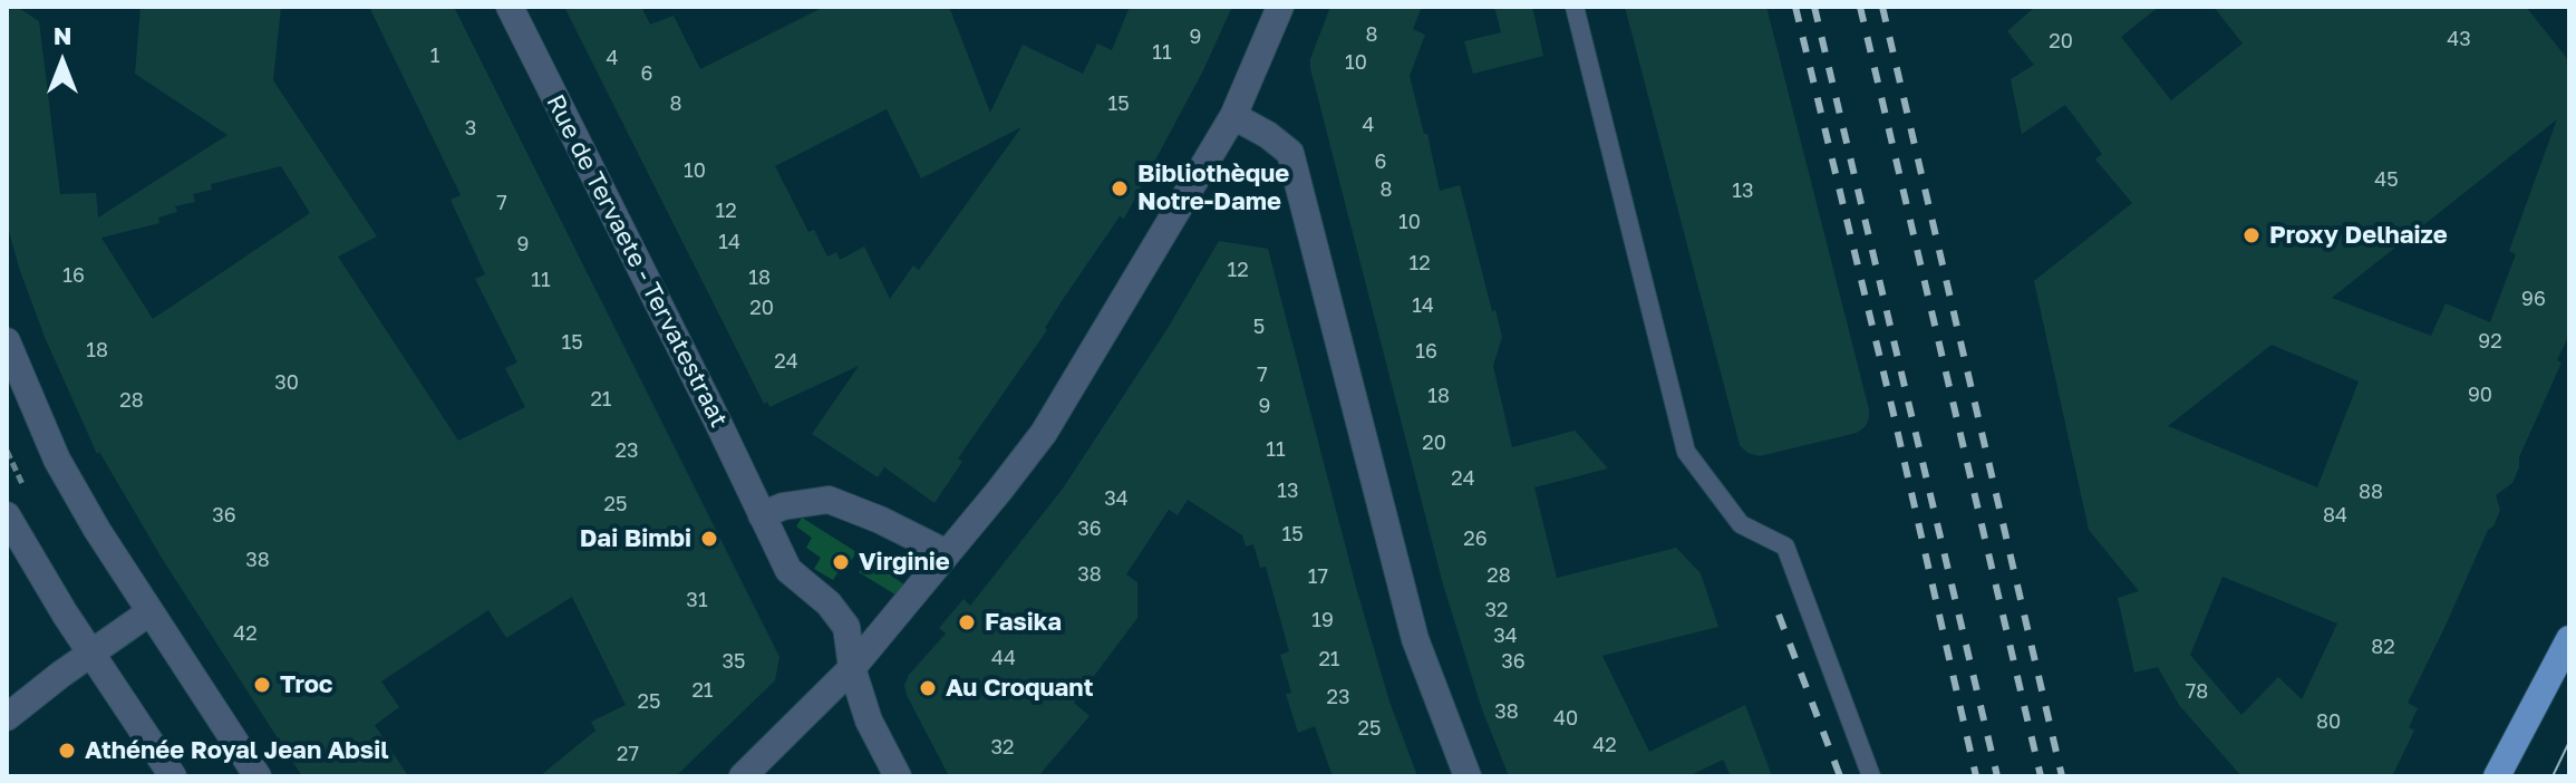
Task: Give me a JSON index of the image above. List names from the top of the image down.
{
  "streets": {
    "street": ["Rue de Tervaete - Tervatestraat"]
  },
  "places": [
    "Bibliothèque Notre-Dame",
    "Proxy Delhaize",
    "Dai Bimbi",
    "Virginie",
    "Fasika",
    "Troc",
    "Au Croquant",
    "Athénée Royal Jean Absil"
  ],
  "house_numbers": [
    "8",
    "9",
    "43",
    "20",
    "11",
    "1",
    "4",
    "10",
    "6",
    "8",
    "15",
    "4",
    "3",
    "6",
    "10",
    "45",
    "8",
    "13",
    "7",
    "12",
    "10",
    "14",
    "9",
    "12",
    "12",
    "16",
    "18",
    "11",
    "96",
    "14",
    "20",
    "5",
    "92",
    "15",
    "18",
    "16",
    "24",
    "7",
    "30",
    "90",
    "18",
    "21",
    "28",
    "9",
    "20",
    "11",
    "23",
    "24",
    "13",
    "88",
    "34",
    "25",
    "36",
    "84",
    "36",
    "15",
    "26",
    "38",
    "38",
    "28",
    "17",
    "31",
    "32",
    "19",
    "42",
    "34",
    "82",
    "44",
    "21",
    "35",
    "36",
    "21",
    "78",
    "23",
    "25",
    "38",
    "40",
    "80",
    "25",
    "42",
    "32",
    "27"
  ],
  "north": "top"
}
